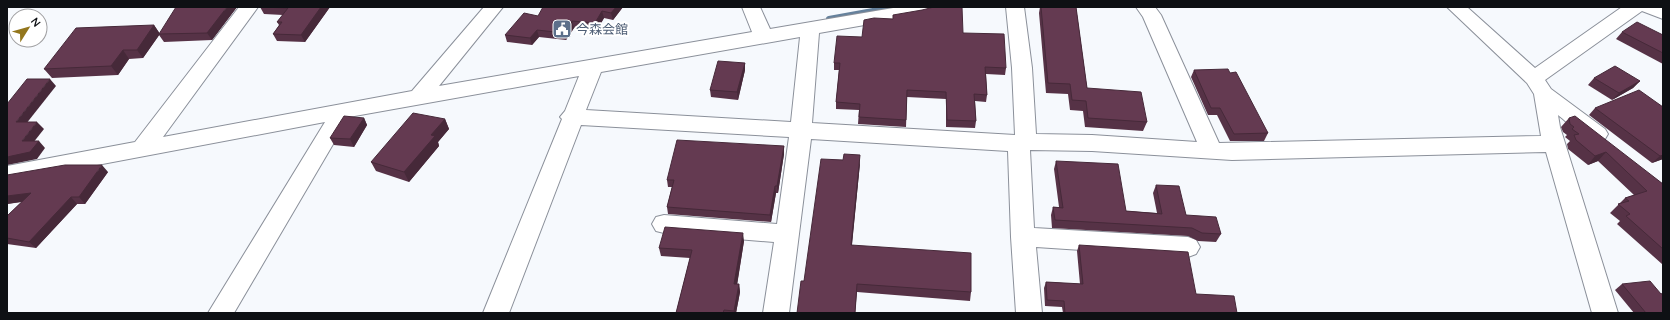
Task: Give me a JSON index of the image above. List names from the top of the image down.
{
  "places": {
    "public building": ["今森会館"]
  },
  "north": "top right"
}
